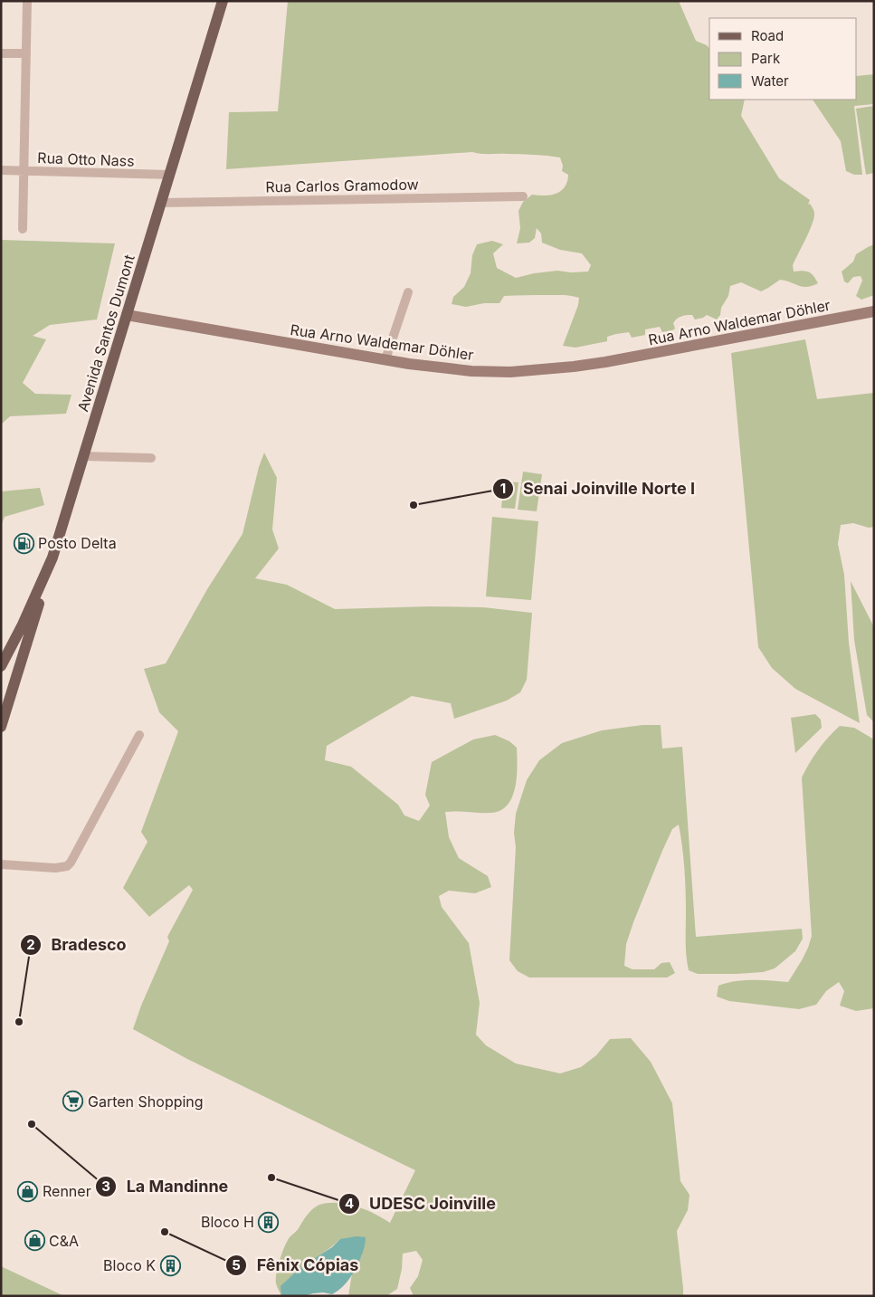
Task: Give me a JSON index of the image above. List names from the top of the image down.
{
  "streets": {
    "main road": ["Rua Arno Waldemar Döhler", "Avenida Santos Dumont"],
    "street": ["Rua Otto Nass", "Rua Carlos Gramodow"]
  },
  "crossings": [
    ["Rua Otto Nass", "Avenida Santos Dumont"],
    ["Rua Carlos Gramodow", "Avenida Santos Dumont"],
    ["Rua Arno Waldemar Döhler", "Avenida Santos Dumont"]
  ],
  "places": {
    "other": [
      "Senai Joinville Norte I",
      "Bradesco",
      "La Mandinne",
      "UDESC Joinville",
      "Fênix Cópias"
    ],
    "fuel station": ["Posto Delta"],
    "supermarket": ["Garten Shopping"],
    "shop": ["Renner", "C&A"],
    "building": ["Bloco H", "Bloco K"]
  },
  "legend": ["Road", "Park", "Water"]
}
